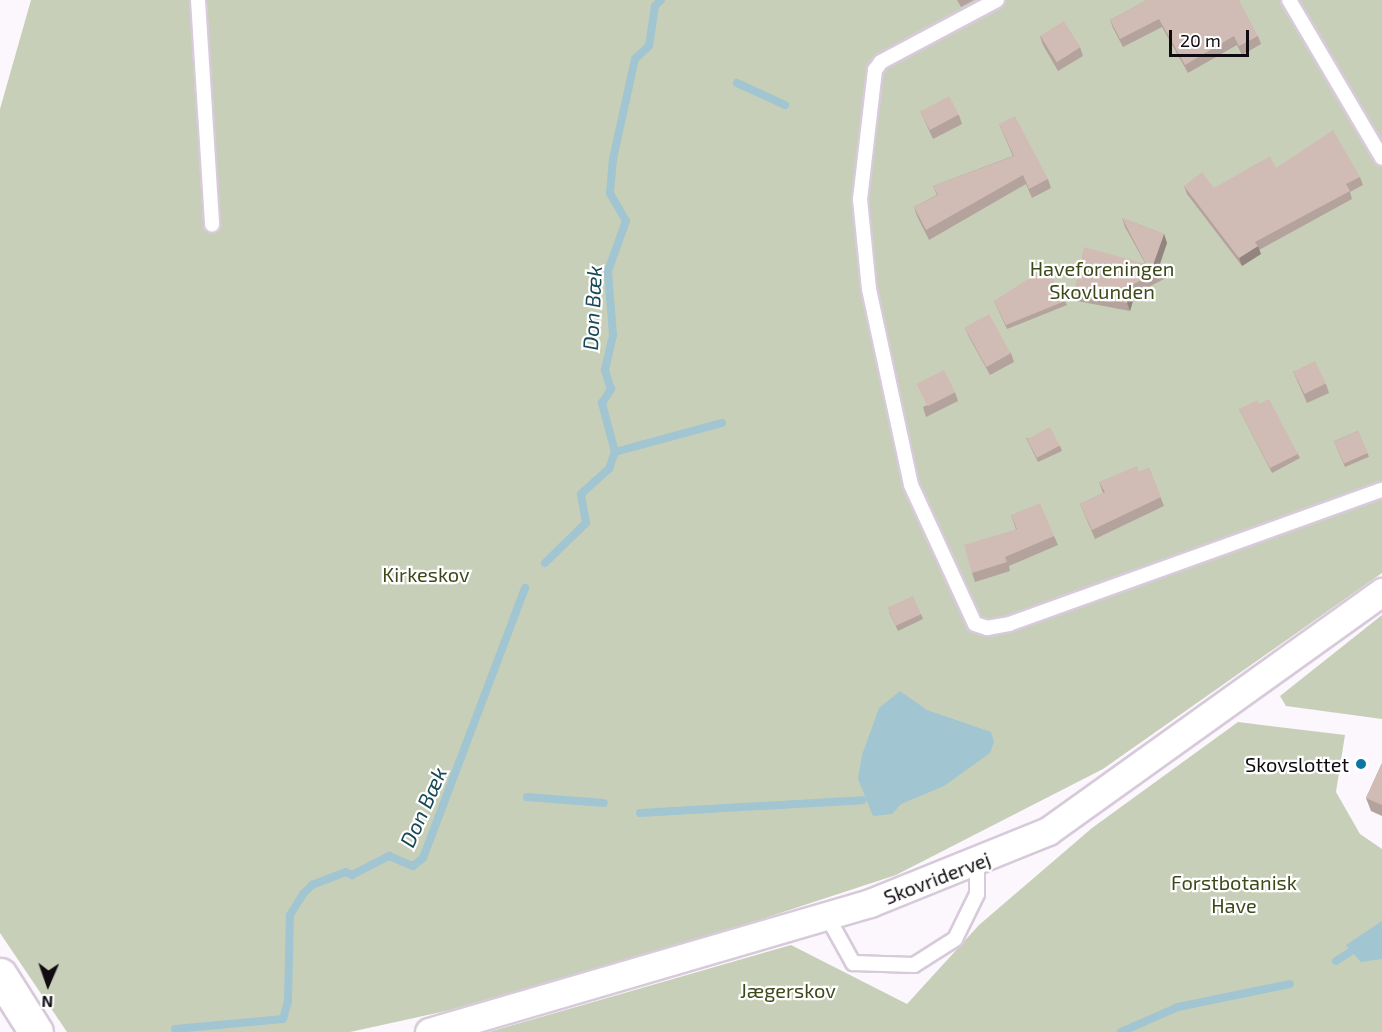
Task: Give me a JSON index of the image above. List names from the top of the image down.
{
  "streets": {
    "street": ["Skovridervej"]
  },
  "water": ["Don Bæk"],
  "parks": [
    "Haveforeningen Skovlunden",
    "Kirkeskov",
    "Forstbotanisk Have",
    "Jægerskov"
  ],
  "places": ["Skovslottet"],
  "scale_bar": "20 m",
  "north": "bottom"
}
